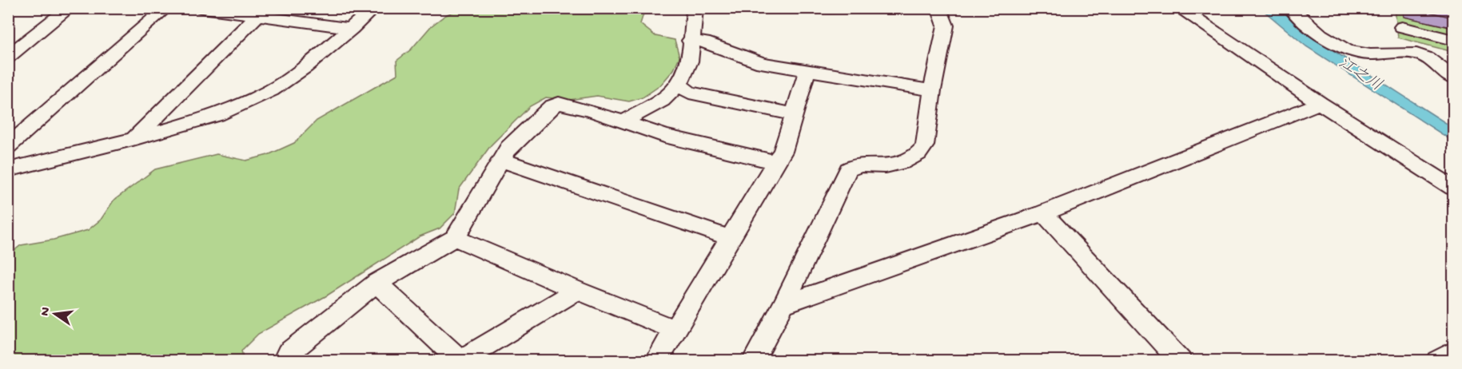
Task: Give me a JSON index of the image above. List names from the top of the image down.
{
  "water": ["江之川"],
  "north": "left"
}
